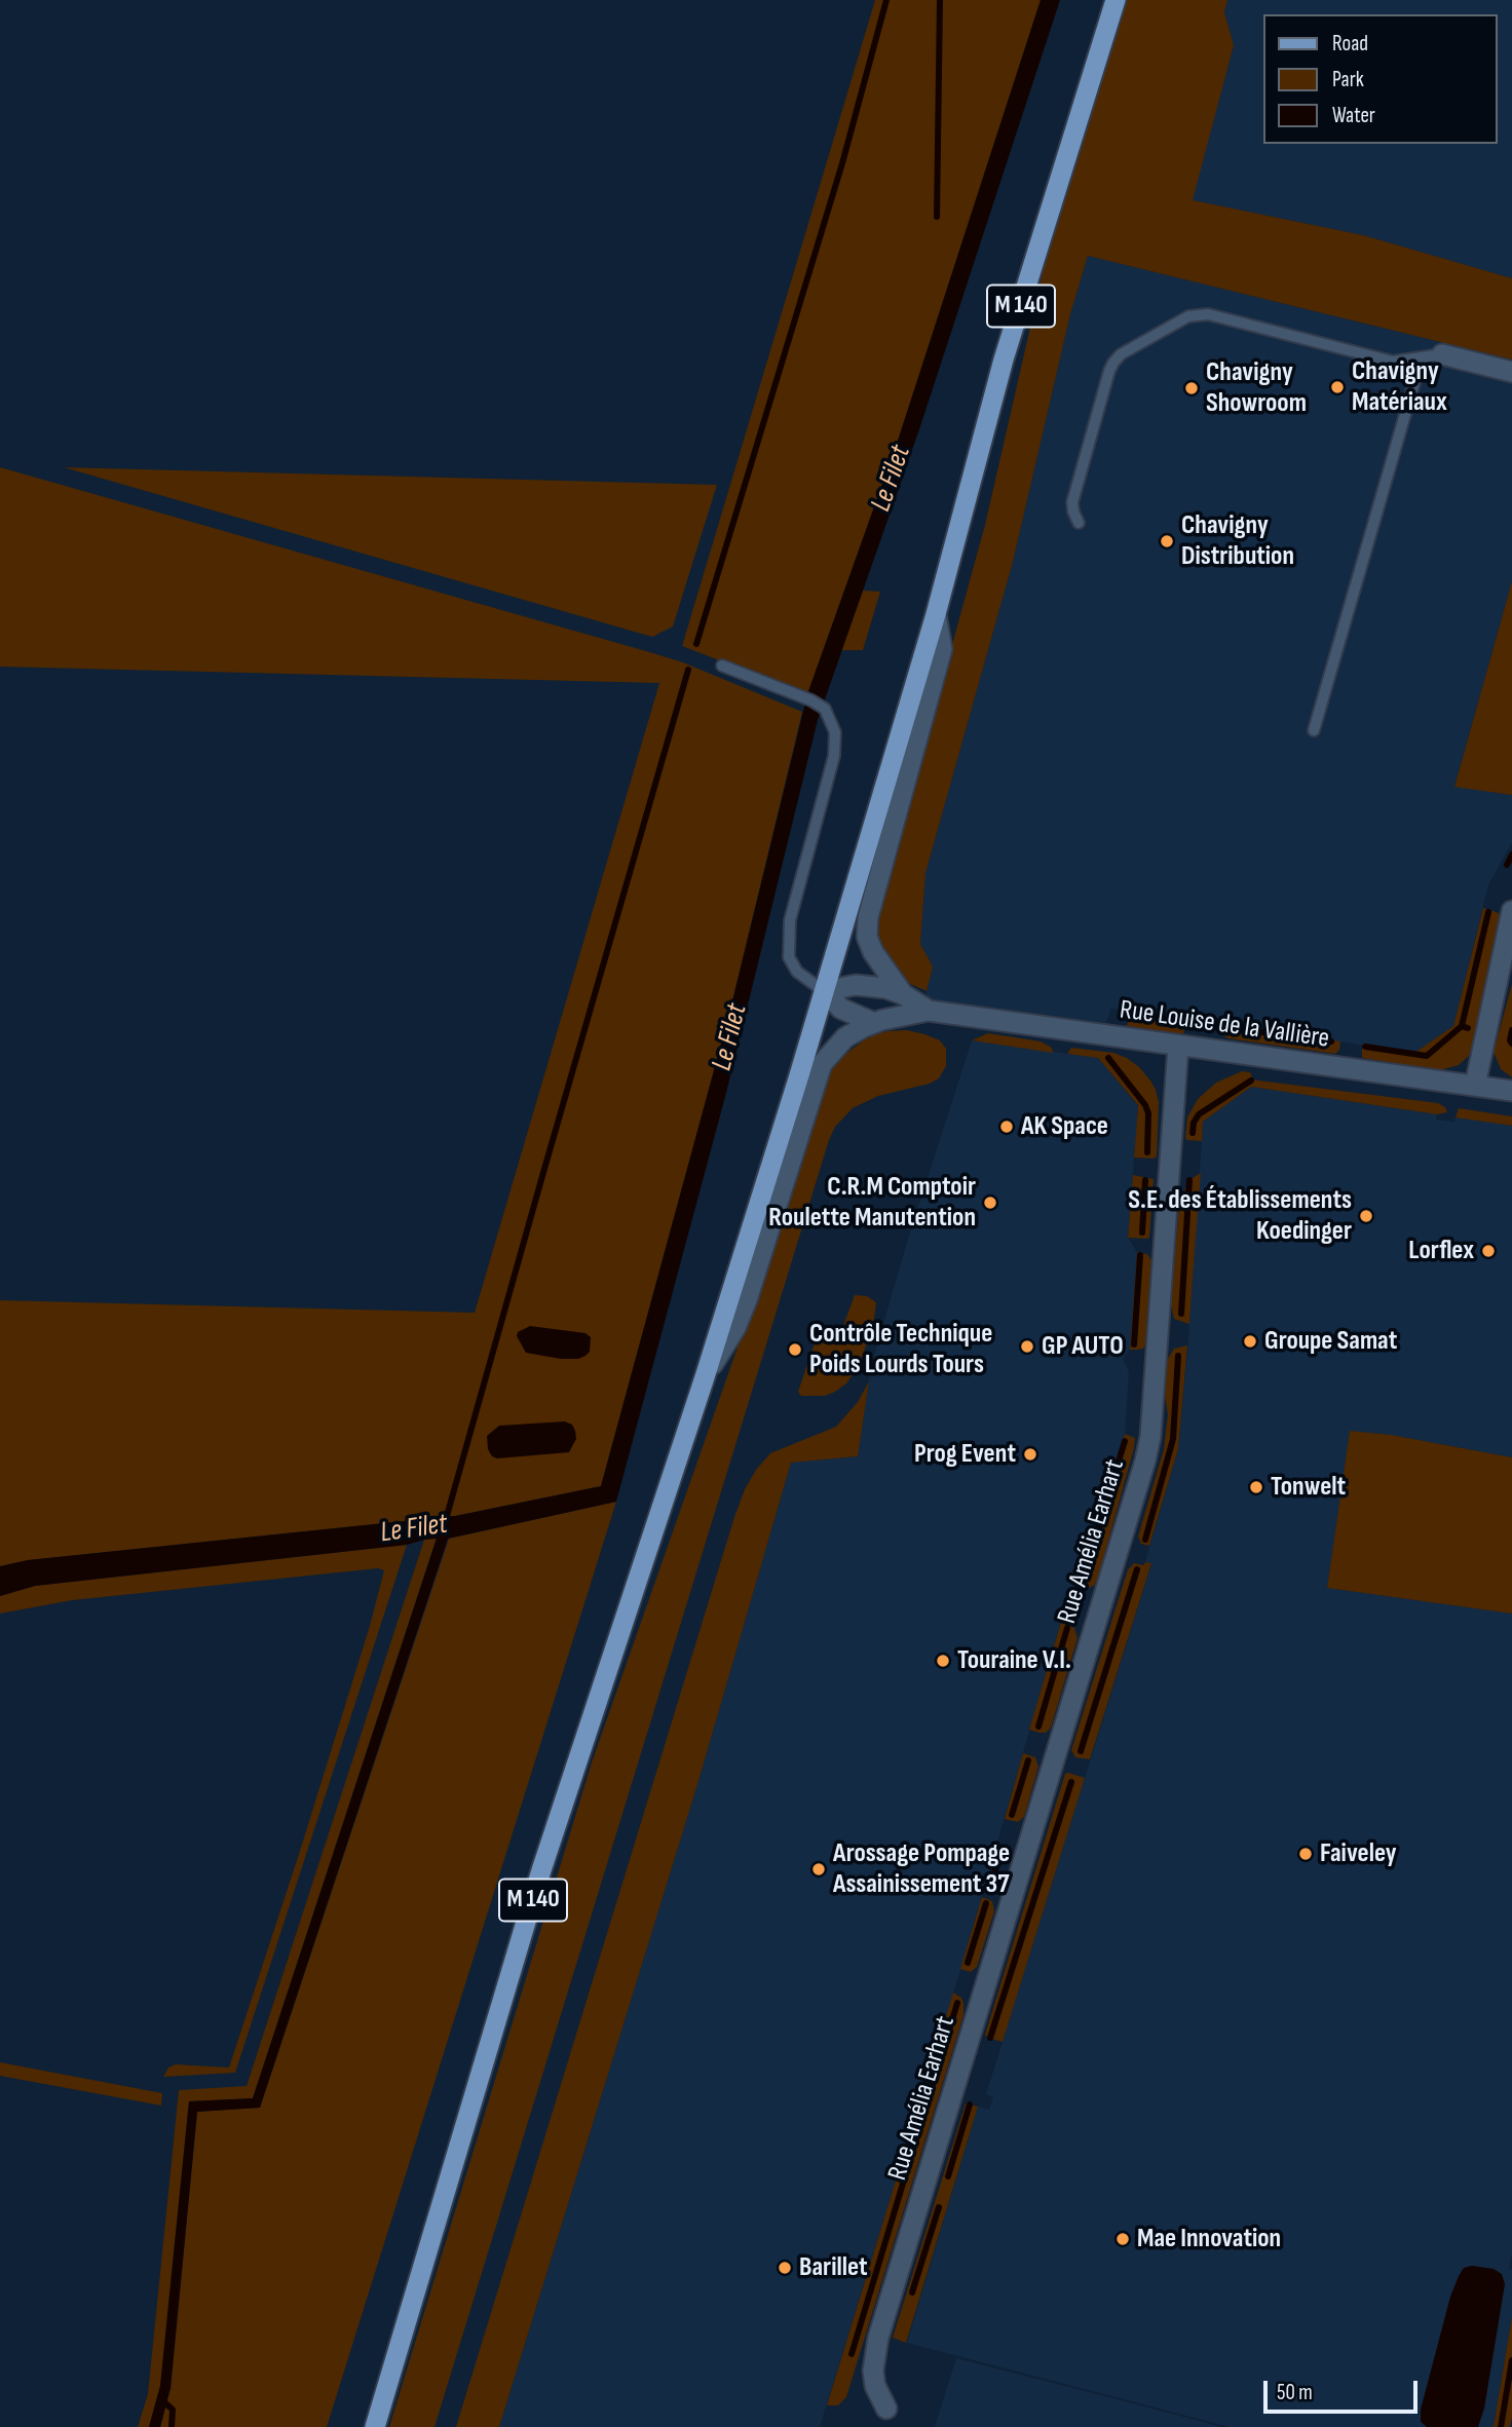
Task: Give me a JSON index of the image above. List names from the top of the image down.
{
  "streets": {
    "main road": ["M 140"],
    "street": ["Rue Louise de la Vallière", "Rue Amélia Earhart"]
  },
  "crossings": [
    ["M 140", "Rue Louise de la Vallière"],
    ["Rue Louise de la Vallière", "Rue Amélia Earhart"]
  ],
  "water": ["Le Filet"],
  "places": [
    "Chavigny Matériaux",
    "Chavigny Showroom",
    "Chavigny Distribution",
    "AK Space",
    "C.R.M Comptoir Roulette Manutention",
    "S.E. des Établissements Koedinger",
    "Lorflex",
    "Groupe Samat",
    "GP AUTO",
    "Contrôle Technique Poids Lourds Tours",
    "Prog Event",
    "Tonwelt",
    "Touraine V.I.",
    "Faiveley",
    "Arossage Pompage Assainissement 37",
    "Mae Innovation",
    "Barillet"
  ],
  "legend": ["Road", "Park", "Water"],
  "scale_bar": "50 m"
}
